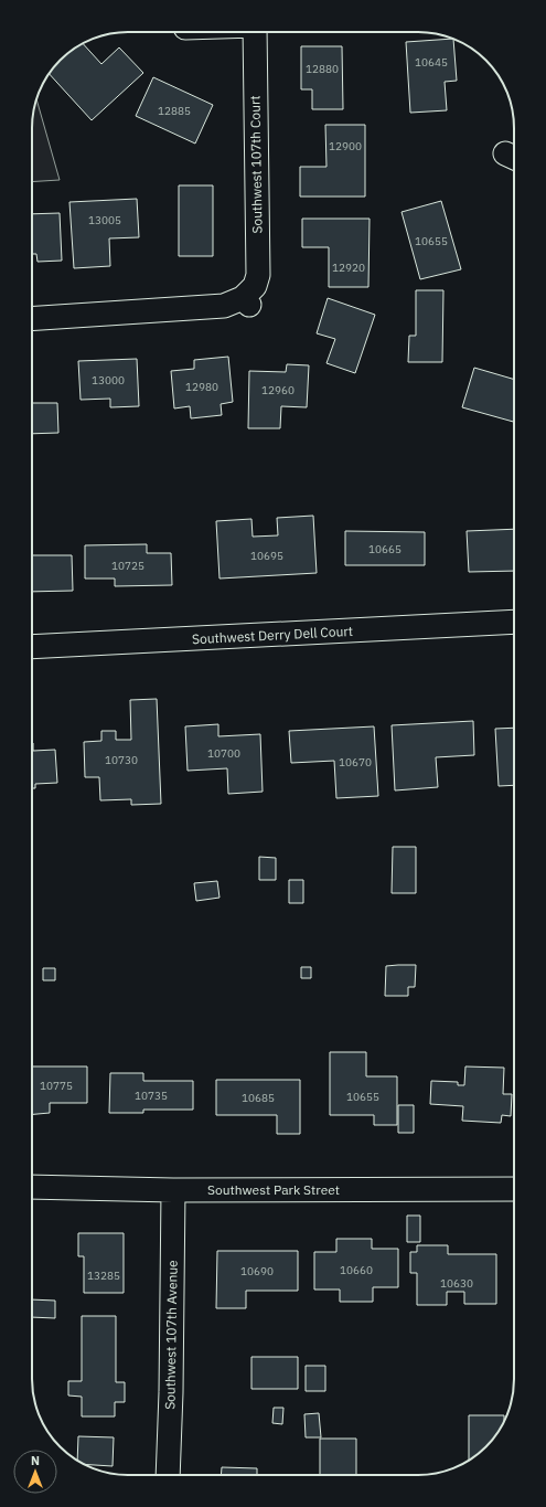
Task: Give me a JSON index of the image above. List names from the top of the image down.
{
  "streets": {
    "street": [
      "Southwest 107th Court",
      "Southwest Derry Dell Court",
      "Southwest Park Street",
      "Southwest 107th Avenue"
    ]
  },
  "crossings": [
    ["Southwest Park Street", "Southwest 107th Avenue"]
  ],
  "house_numbers": [
    "10645",
    "12880",
    "12885",
    "12900",
    "13005",
    "10655",
    "12920",
    "13000",
    "12980",
    "12960",
    "10665",
    "10695",
    "10725",
    "10700",
    "10730",
    "10670",
    "10775",
    "10735",
    "10655",
    "10685",
    "10660",
    "10690",
    "13285",
    "10630"
  ],
  "north": "top"
}
